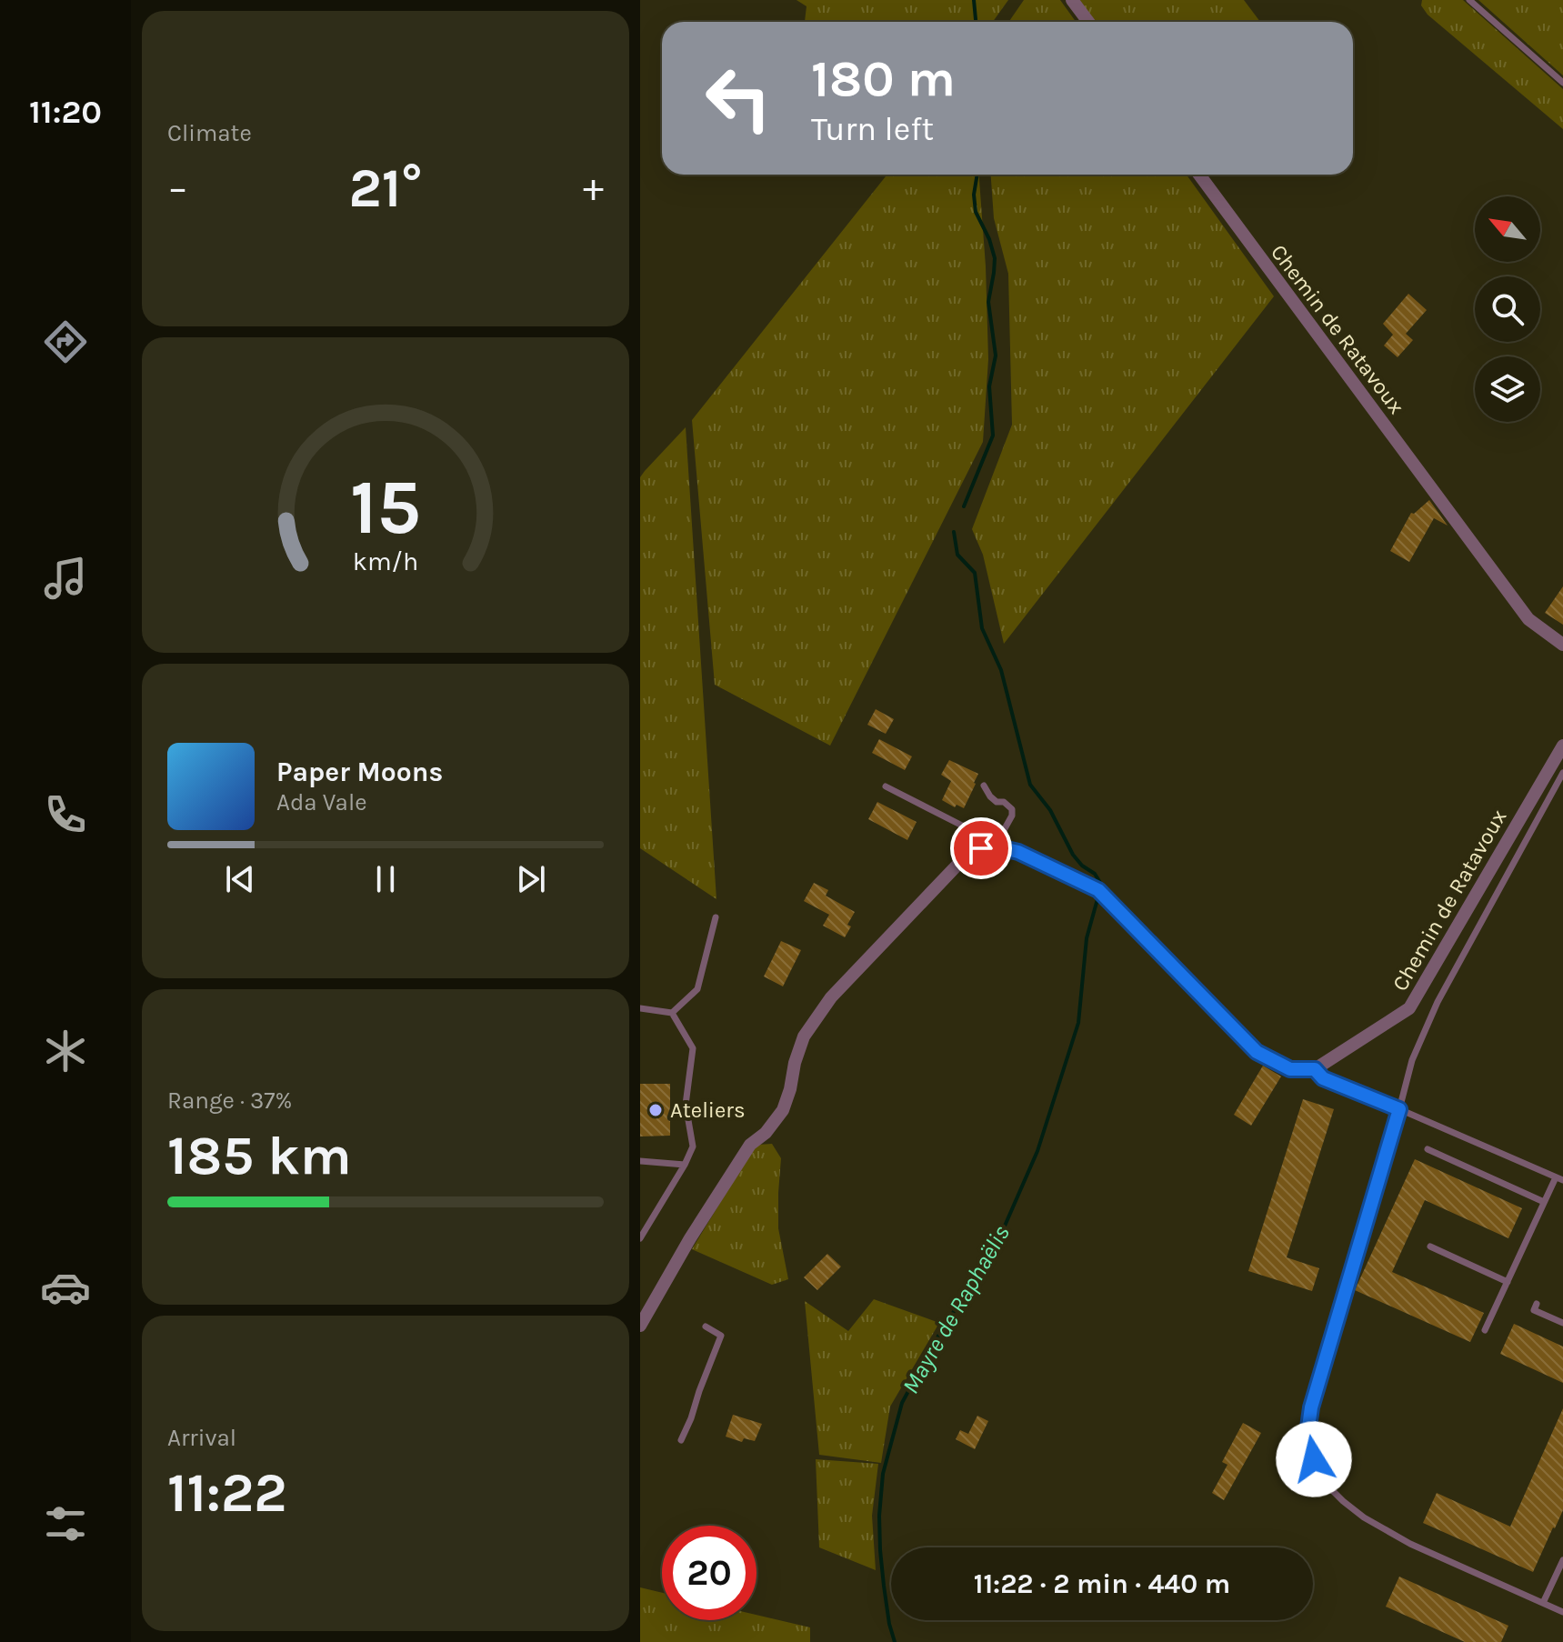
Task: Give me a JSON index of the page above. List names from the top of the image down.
{
  "streets": {
    "street": ["Chemin de Ratavoux"]
  },
  "water": ["Mayre de Raphaëlis"],
  "places": ["Ateliers"],
  "north": "top left",
  "page": {
    "tabs": "11:20",
    "tile": [
      "Climate",
      ["Range · 37%", "185 km"],
      ["Arrival", "11:22"]
    ],
    "turn": ["180 m", "Turn left"],
    "heat": ["−", "21°", "+"],
    "song": ["Paper Moons", "Ada Vale"],
    "limit": "20",
    "trip": "11:22 · 2 min · 440 m",
    "gauge": ["15", "km/h"]
  }
}
